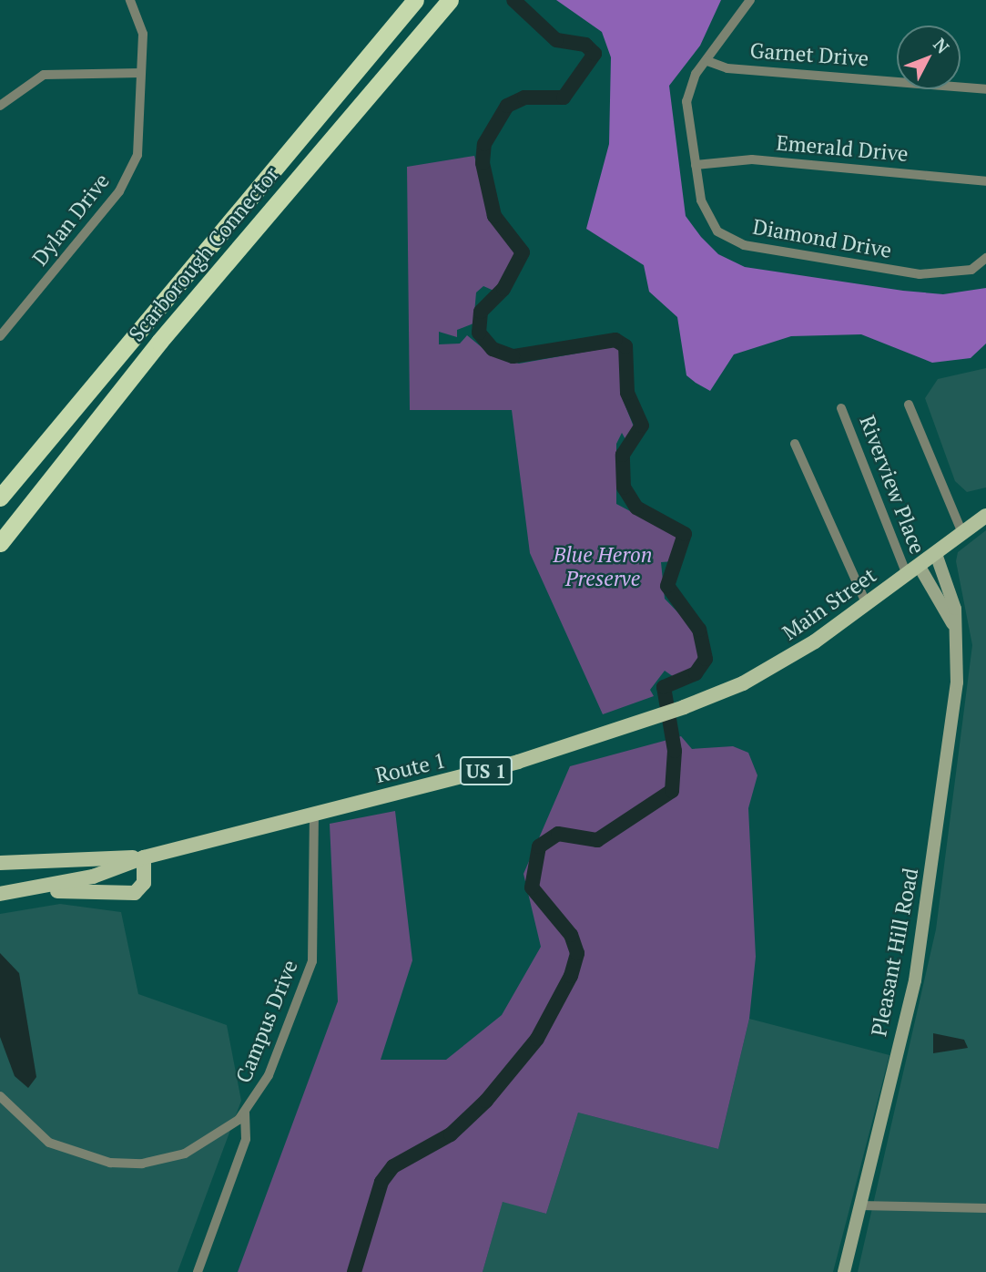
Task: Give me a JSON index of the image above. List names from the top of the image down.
{
  "streets": {
    "highway": ["Scarborough Connector"],
    "main road": ["Main Street", "Route 1", "US 1"],
    "street": [
      "Garnet Drive",
      "Emerald Drive",
      "Dylan Drive",
      "Diamond Drive",
      "Riverview Place",
      "Pleasant Hill Road",
      "Campus Drive"
    ]
  },
  "crossings": [
    ["Garnet Drive", "Diamond Drive"],
    ["Emerald Drive", "Diamond Drive"],
    ["Riverview Place", "Main Street"],
    ["Riverview Place", "Pleasant Hill Road"],
    ["Main Street", "Route 1"],
    ["Main Street", "Pleasant Hill Road"],
    ["Route 1", "Campus Drive"]
  ],
  "parks": ["Blue Heron Preserve"],
  "north": "top right"
}
